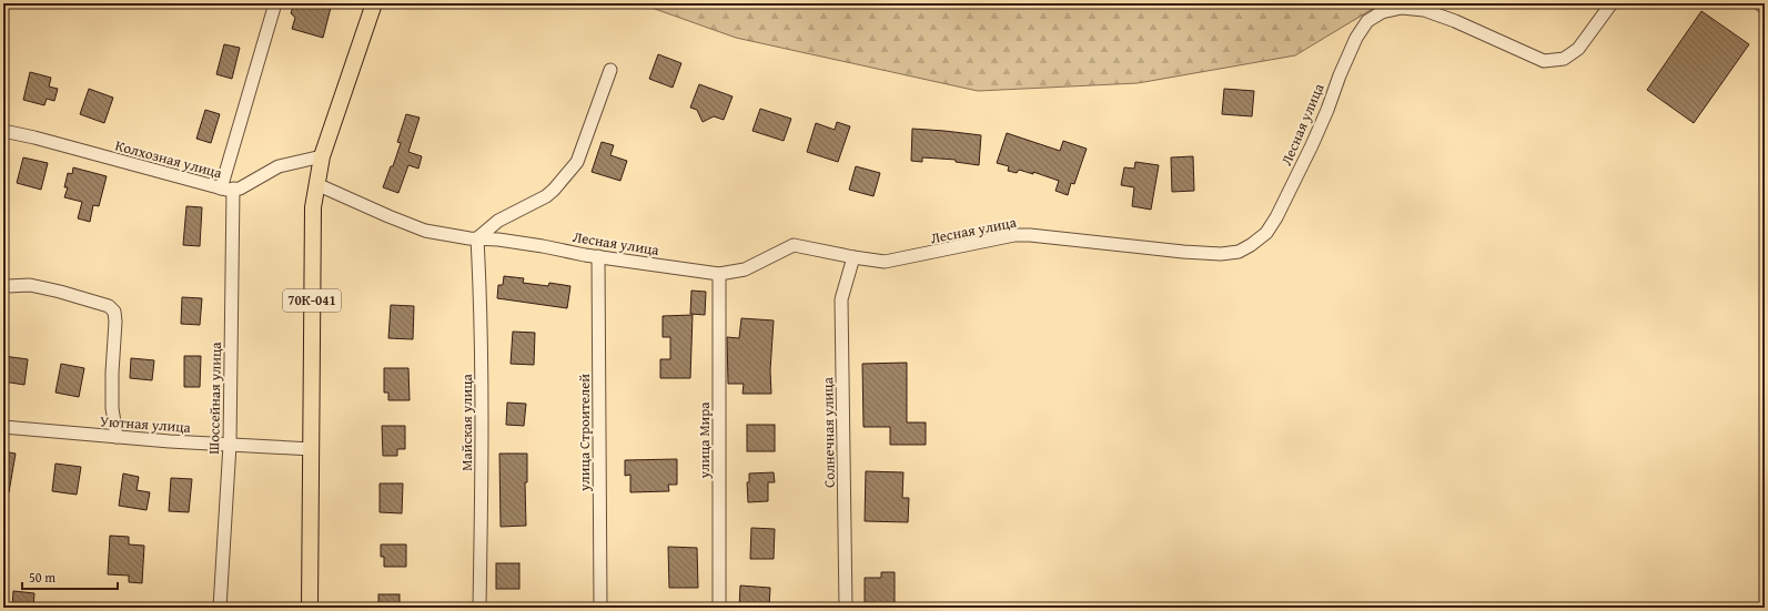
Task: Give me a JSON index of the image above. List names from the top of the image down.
{
  "streets": {
    "main road": ["70К-041"],
    "street": [
      "Лесная улица",
      "Колхозная улица",
      "Шоссейная улица",
      "Майская улица",
      "Уютная улица",
      "улица Строителей",
      "Солнечная улица",
      "улица Мира"
    ]
  },
  "crossings": [
    ["Лесная улица", "70К-041"],
    ["Лесная улица", "Майская улица"],
    ["Лесная улица", "улица Строителей"],
    ["Лесная улица", "Солнечная улица"],
    ["Лесная улица", "улица Мира"],
    ["Колхозная улица", "70К-041"],
    ["Колхозная улица", "Шоссейная улица"],
    ["70К-041", "Уютная улица"],
    ["Шоссейная улица", "Уютная улица"]
  ],
  "scale_bar": "50 m"
}
